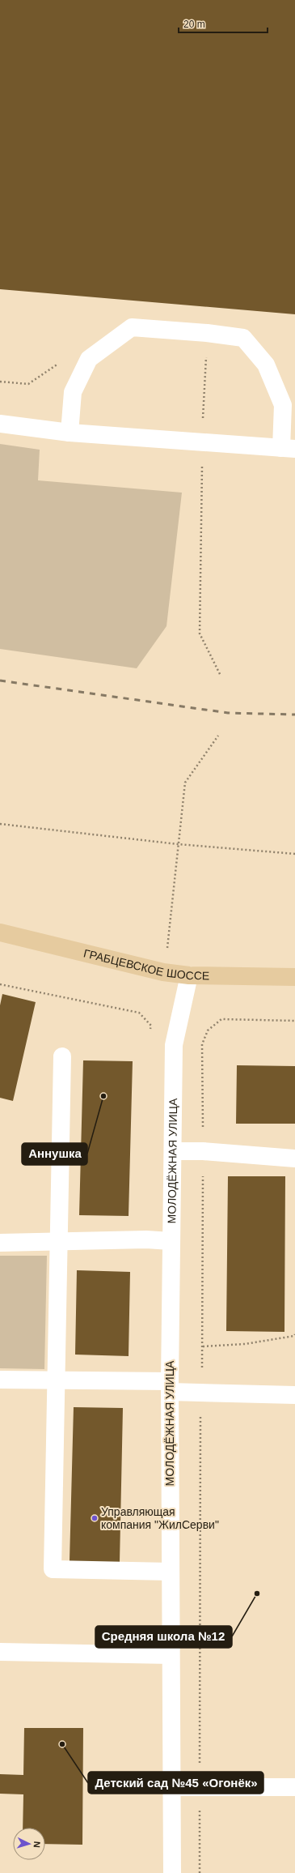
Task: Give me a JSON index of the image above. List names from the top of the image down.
{
  "streets": {
    "main road": ["ГРАБЦЕВСКОЕ ШОССЕ"],
    "street": ["МОЛОДЁЖНАЯ УЛИЦА"]
  },
  "crossings": [
    ["ГРАБЦЕВСКОЕ ШОССЕ", "МОЛОДЁЖНАЯ УЛИЦА"]
  ],
  "places": [
    "Аннушка",
    "Управляющая компания \"ЖилСерви\"",
    "Средняя школа №12",
    "Детский сад №45 «Огонёк»"
  ],
  "scale_bar": "20 m",
  "north": "right"
}
